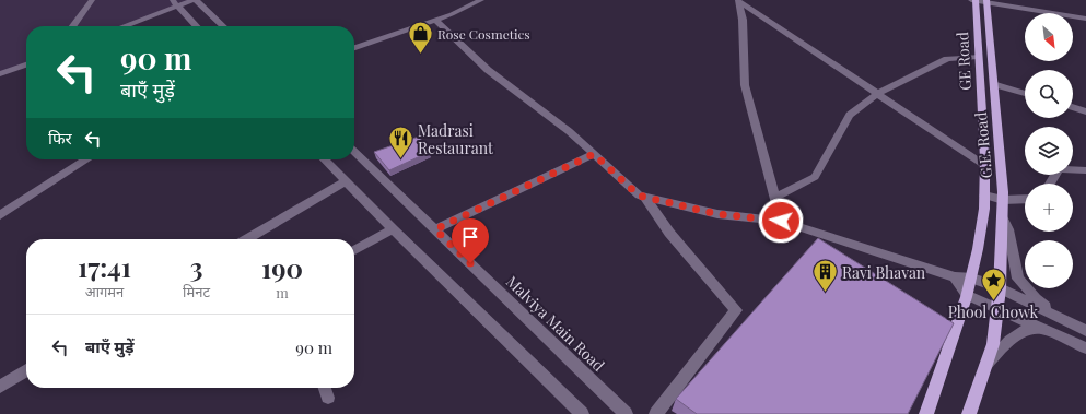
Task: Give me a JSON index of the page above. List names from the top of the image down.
{
  "streets": {
    "main road": ["GE Road", "G.E. Road"],
    "street": ["Malviya Main Road"]
  },
  "crossings": [
    ["GE Road", "G.E. Road"]
  ],
  "places": {
    "shop": ["Rose Cosmetics"],
    "restaurant": ["Madrasi Restaurant"],
    "building": ["Ravi Bhavan"],
    "place": ["Phool Chowk"]
  },
  "north": "bottom right",
  "page": {
    "map_buttons": ["+", "−"],
    "turn": ["90 m", "बाएँ मुड़ें"],
    "then": "फिर",
    "eta": [
      "17:41",
      "आगमन",
      "3",
      "मिनट",
      "190",
      "m"
    ],
    "list": [
      {
        "name": "बाएँ मुड़ें",
        "value": "90 m"
      }
    ]
  }
}
